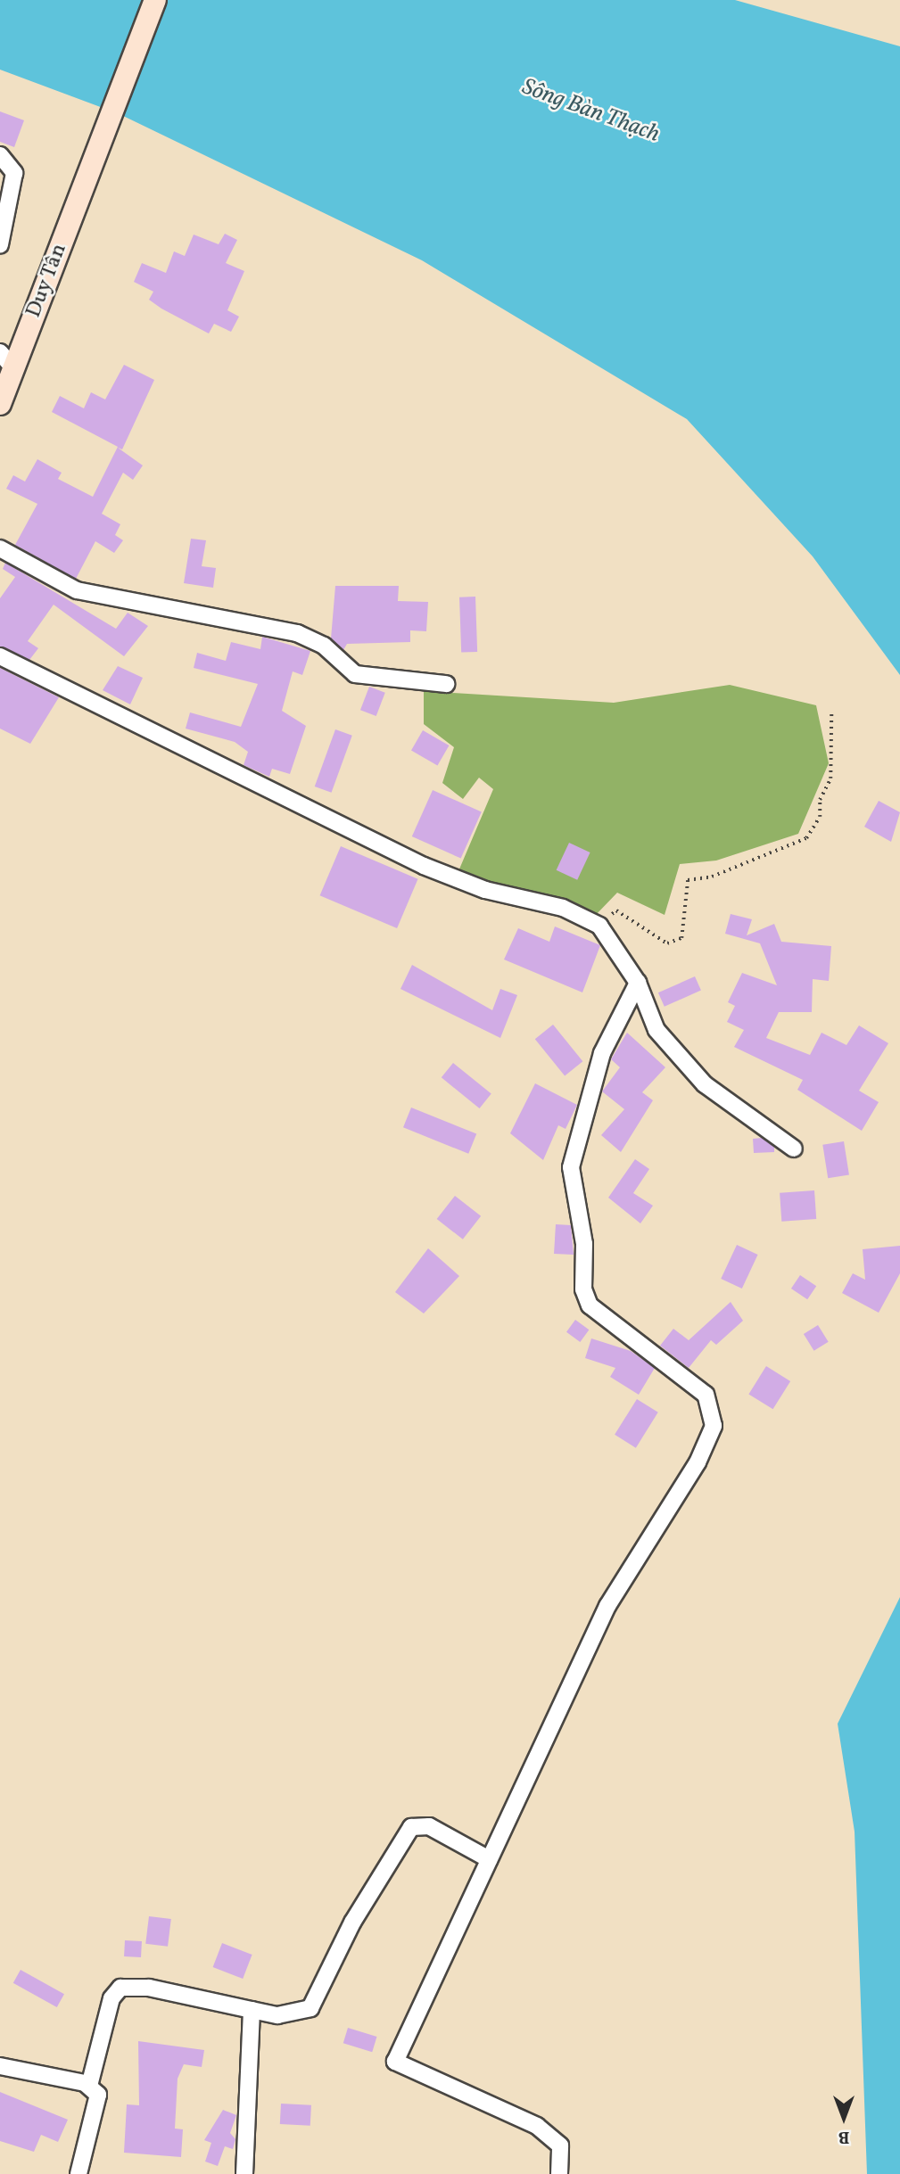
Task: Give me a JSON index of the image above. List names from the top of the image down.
{
  "streets": {
    "street": ["Duy Tân"]
  },
  "water": ["Sông Bàn Thạch"],
  "north": "bottom"
}
